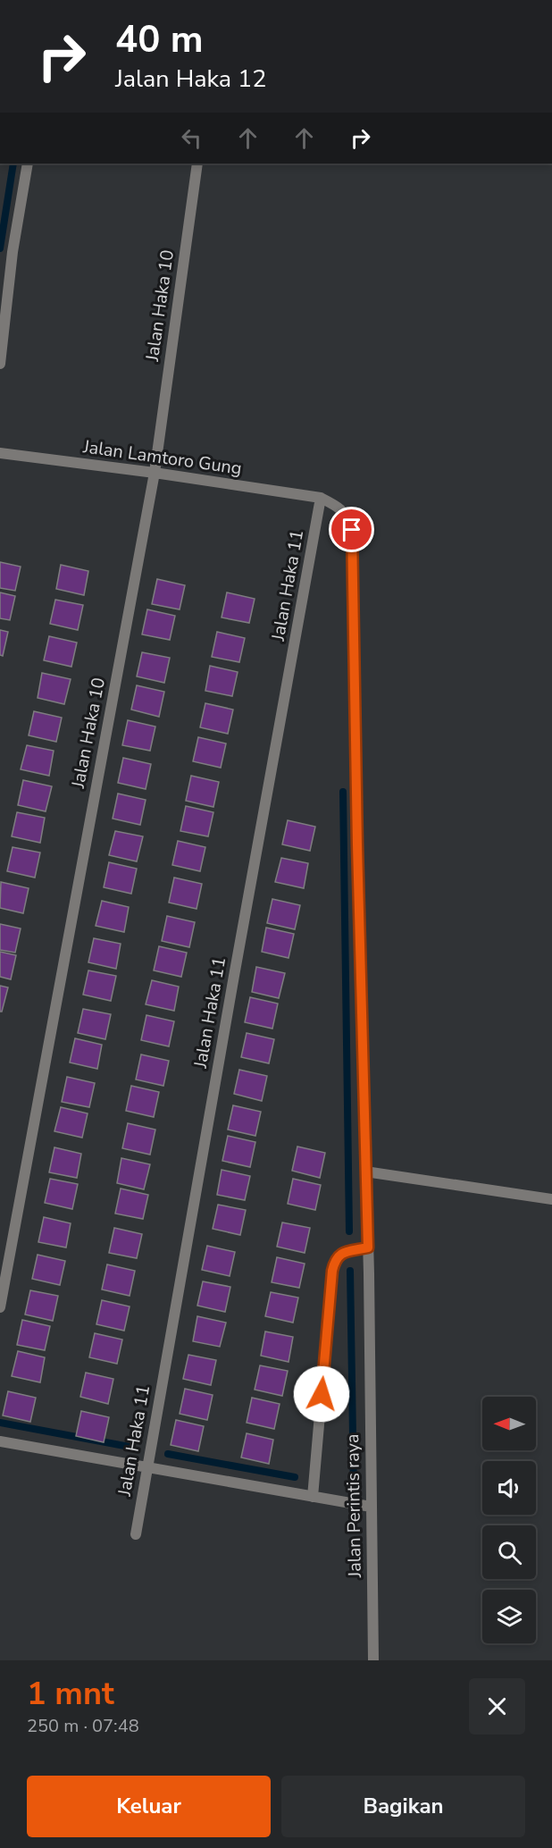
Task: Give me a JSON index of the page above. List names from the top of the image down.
{
  "streets": {
    "street": [
      "Jalan Haka 10",
      "Jalan Lamtoro Gung",
      "Jalan Haka 11",
      "Jalan Perintis raya"
    ]
  },
  "crossings": [
    ["Jalan Haka 10", "Jalan Lamtoro Gung"],
    ["Jalan Lamtoro Gung", "Jalan Haka 11"],
    ["Jalan Lamtoro Gung", "Jalan Perintis raya"],
    ["Jalan Haka 11", "Jalan Perintis raya"]
  ],
  "north": "left",
  "page": {
    "turn": ["40 m", "Jalan Haka 12"],
    "heading": ["1 mnt", "250 m · 07:48"],
    "buttons": ["Keluar", "Bagikan"]
  }
}
